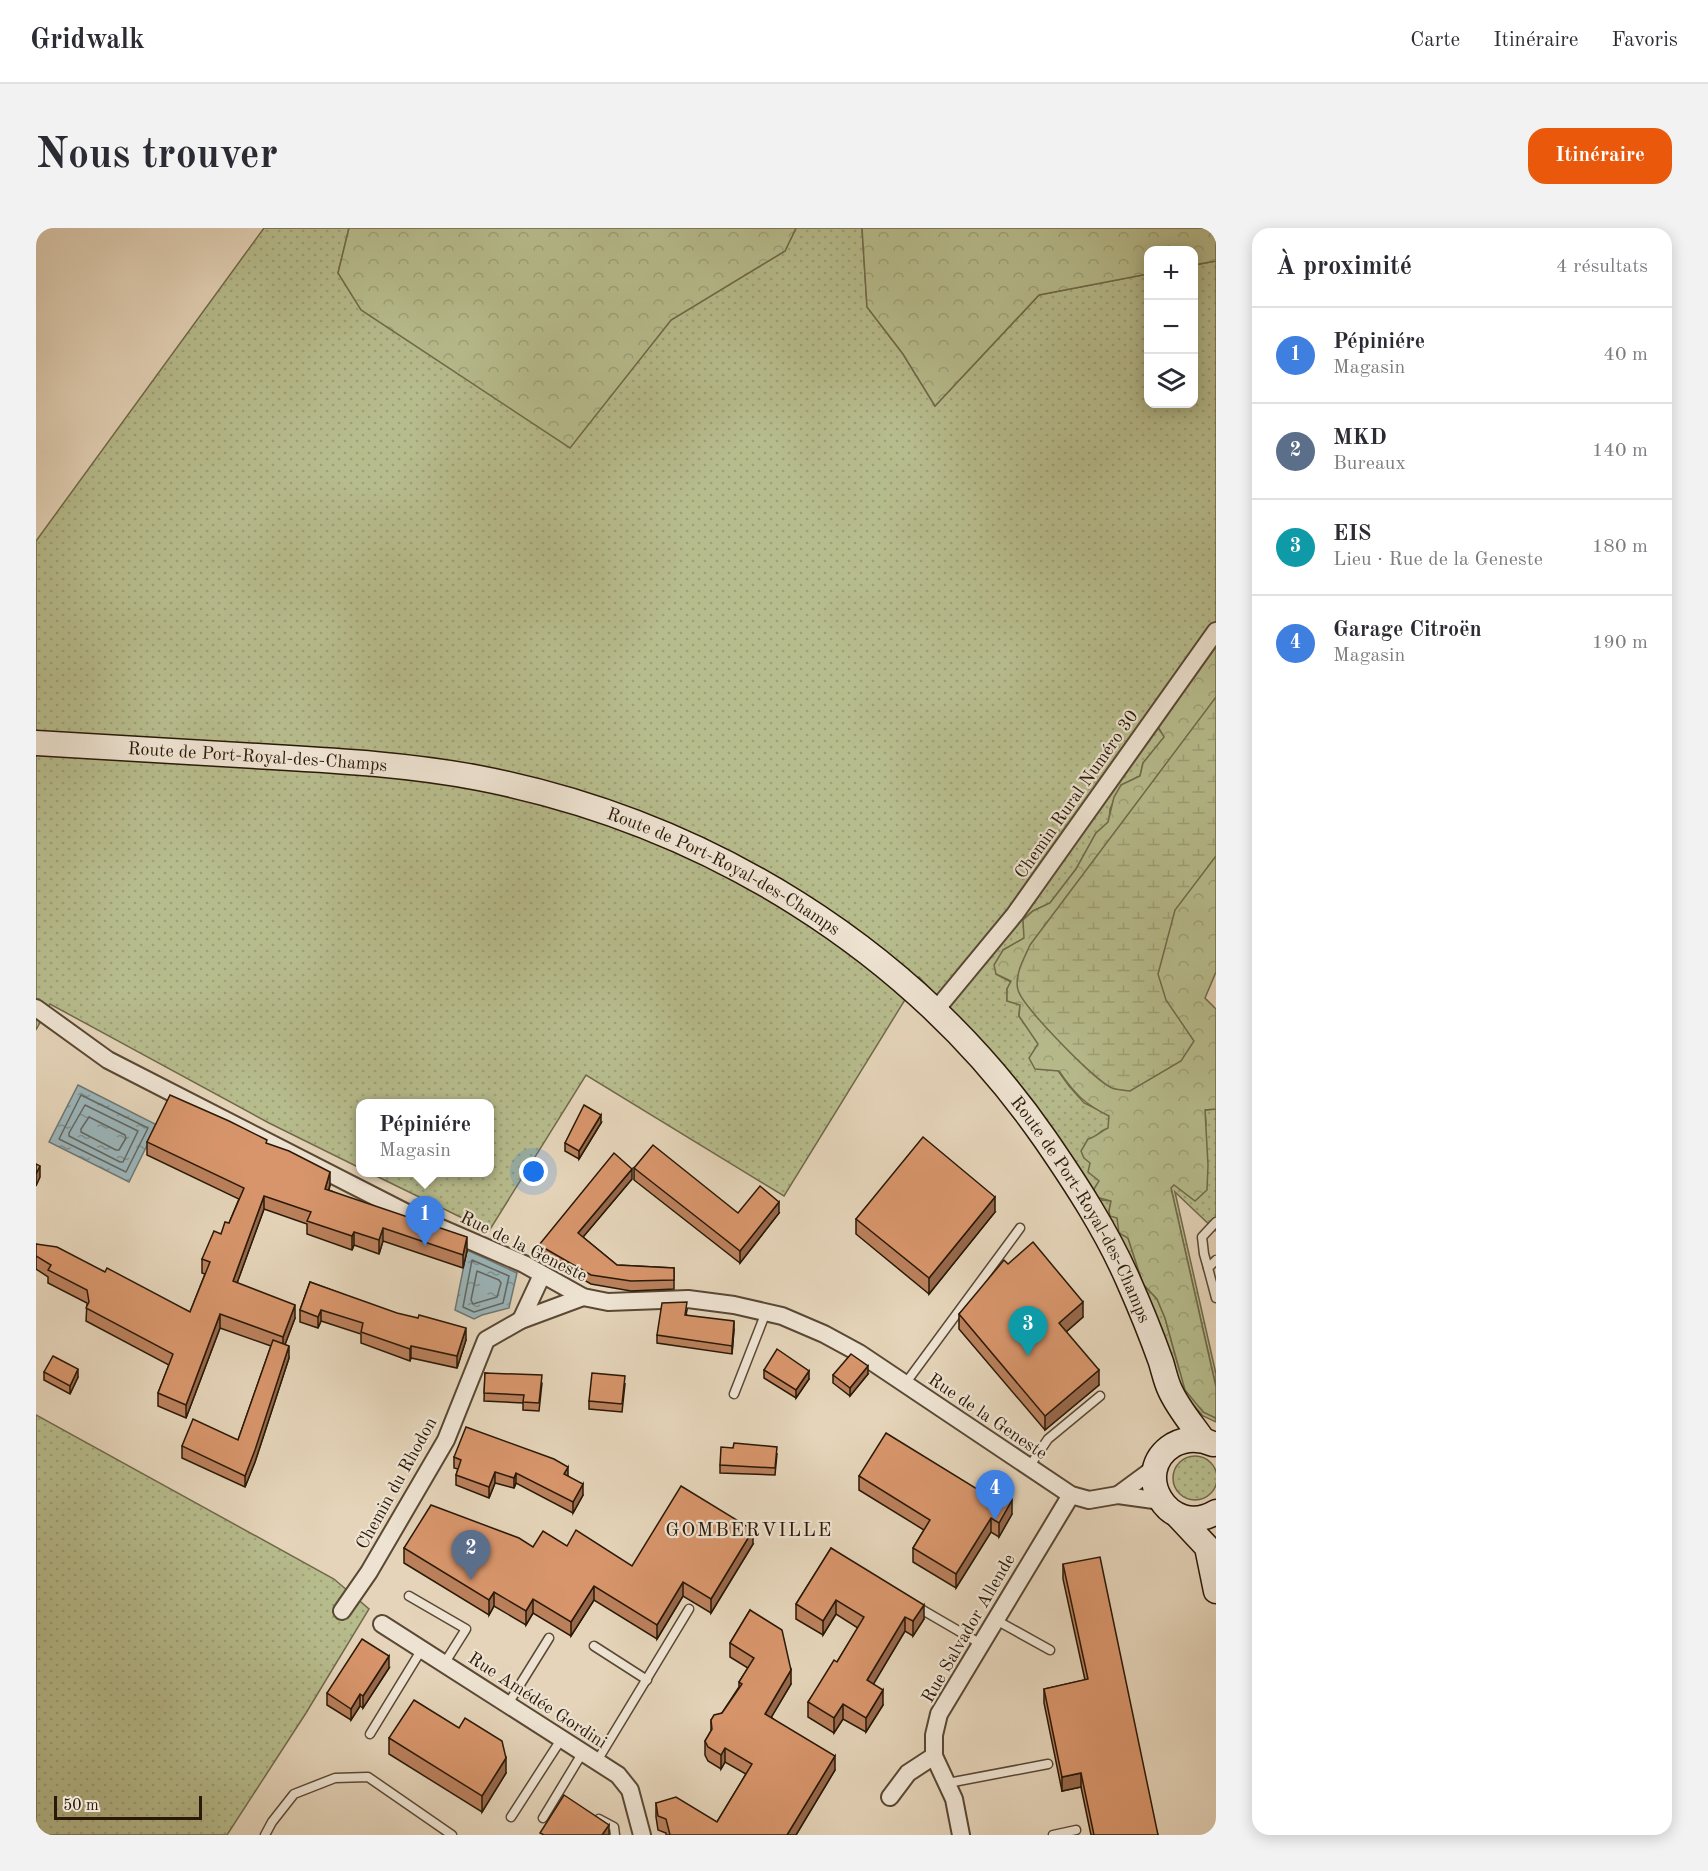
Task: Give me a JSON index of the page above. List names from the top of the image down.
{
  "streets": {
    "main road": ["Route de Port-Royal-des-Champs"],
    "street": [
      "Chemin Rural Numéro 30",
      "Rue de la Geneste",
      "Chemin du Rhodon",
      "Rue Salvador Allende",
      "Rue Amédée Gordini"
    ]
  },
  "crossings": [
    ["Route de Port-Royal-des-Champs", "Chemin Rural Numéro 30"],
    ["Rue de la Geneste", "Chemin du Rhodon"],
    ["Rue de la Geneste", "Rue Salvador Allende"]
  ],
  "districts": ["GOMBERVILLE"],
  "scale_bar": "50 m",
  "page": {
    "header": "Gridwalk",
    "nav": ["Carte", "Itinéraire", "Favoris"],
    "buttons": "Itinéraire",
    "title": "Nous trouver",
    "heading": ["À proximité", "4 résultats"],
    "map_buttons": ["+", "−"],
    "list": [
      {
        "mark": "1",
        "name": "Pépiniére",
        "note": "Magasin",
        "value": "40 m"
      },
      {
        "mark": "2",
        "name": "MKD",
        "note": "Bureaux",
        "value": "140 m"
      },
      {
        "mark": "3",
        "name": "EIS",
        "note": "Lieu · Rue de la Geneste",
        "value": "180 m"
      },
      {
        "mark": "4",
        "name": "Garage Citroën",
        "note": "Magasin",
        "value": "190 m"
      }
    ],
    "popup": ["Pépiniére", "Magasin"],
    "pins": [
      "1",
      "3",
      "4",
      "2"
    ],
    "scale": "50 m"
  }
}
